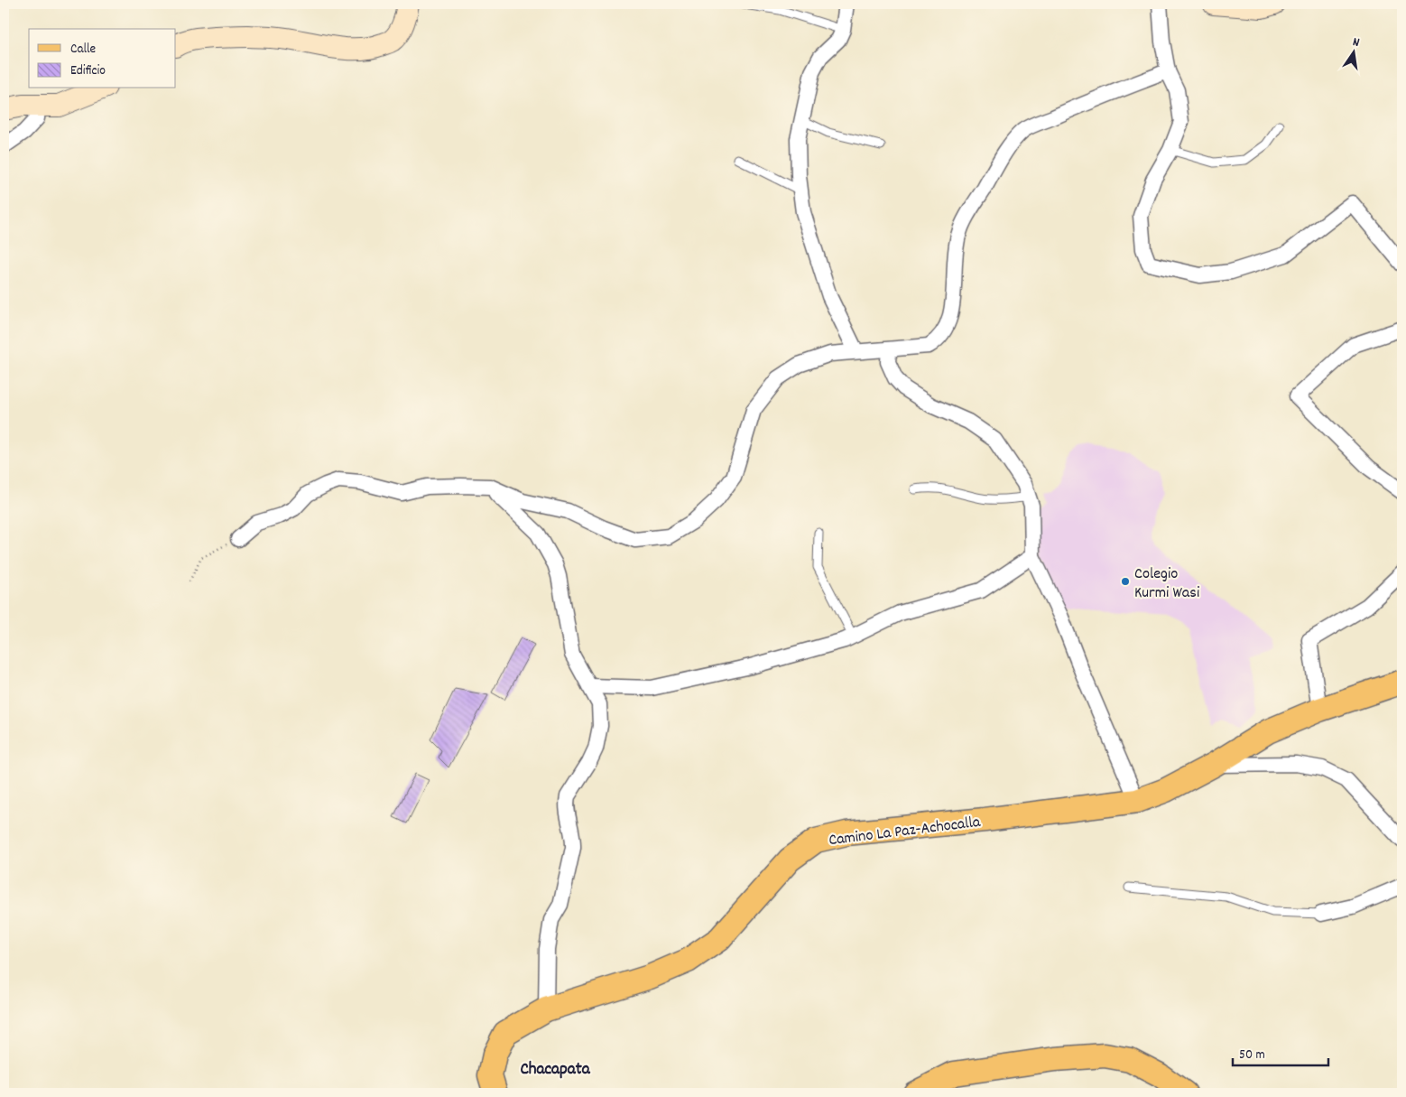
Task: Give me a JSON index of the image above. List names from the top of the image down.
{
  "streets": {
    "main road": ["Camino La Paz-Achocalla"]
  },
  "districts": ["Chacapata"],
  "places": ["Colegio Kurmi Wasi"],
  "legend": ["Calle", "Edificio"],
  "scale_bar": "50 m",
  "north": "top"
}
